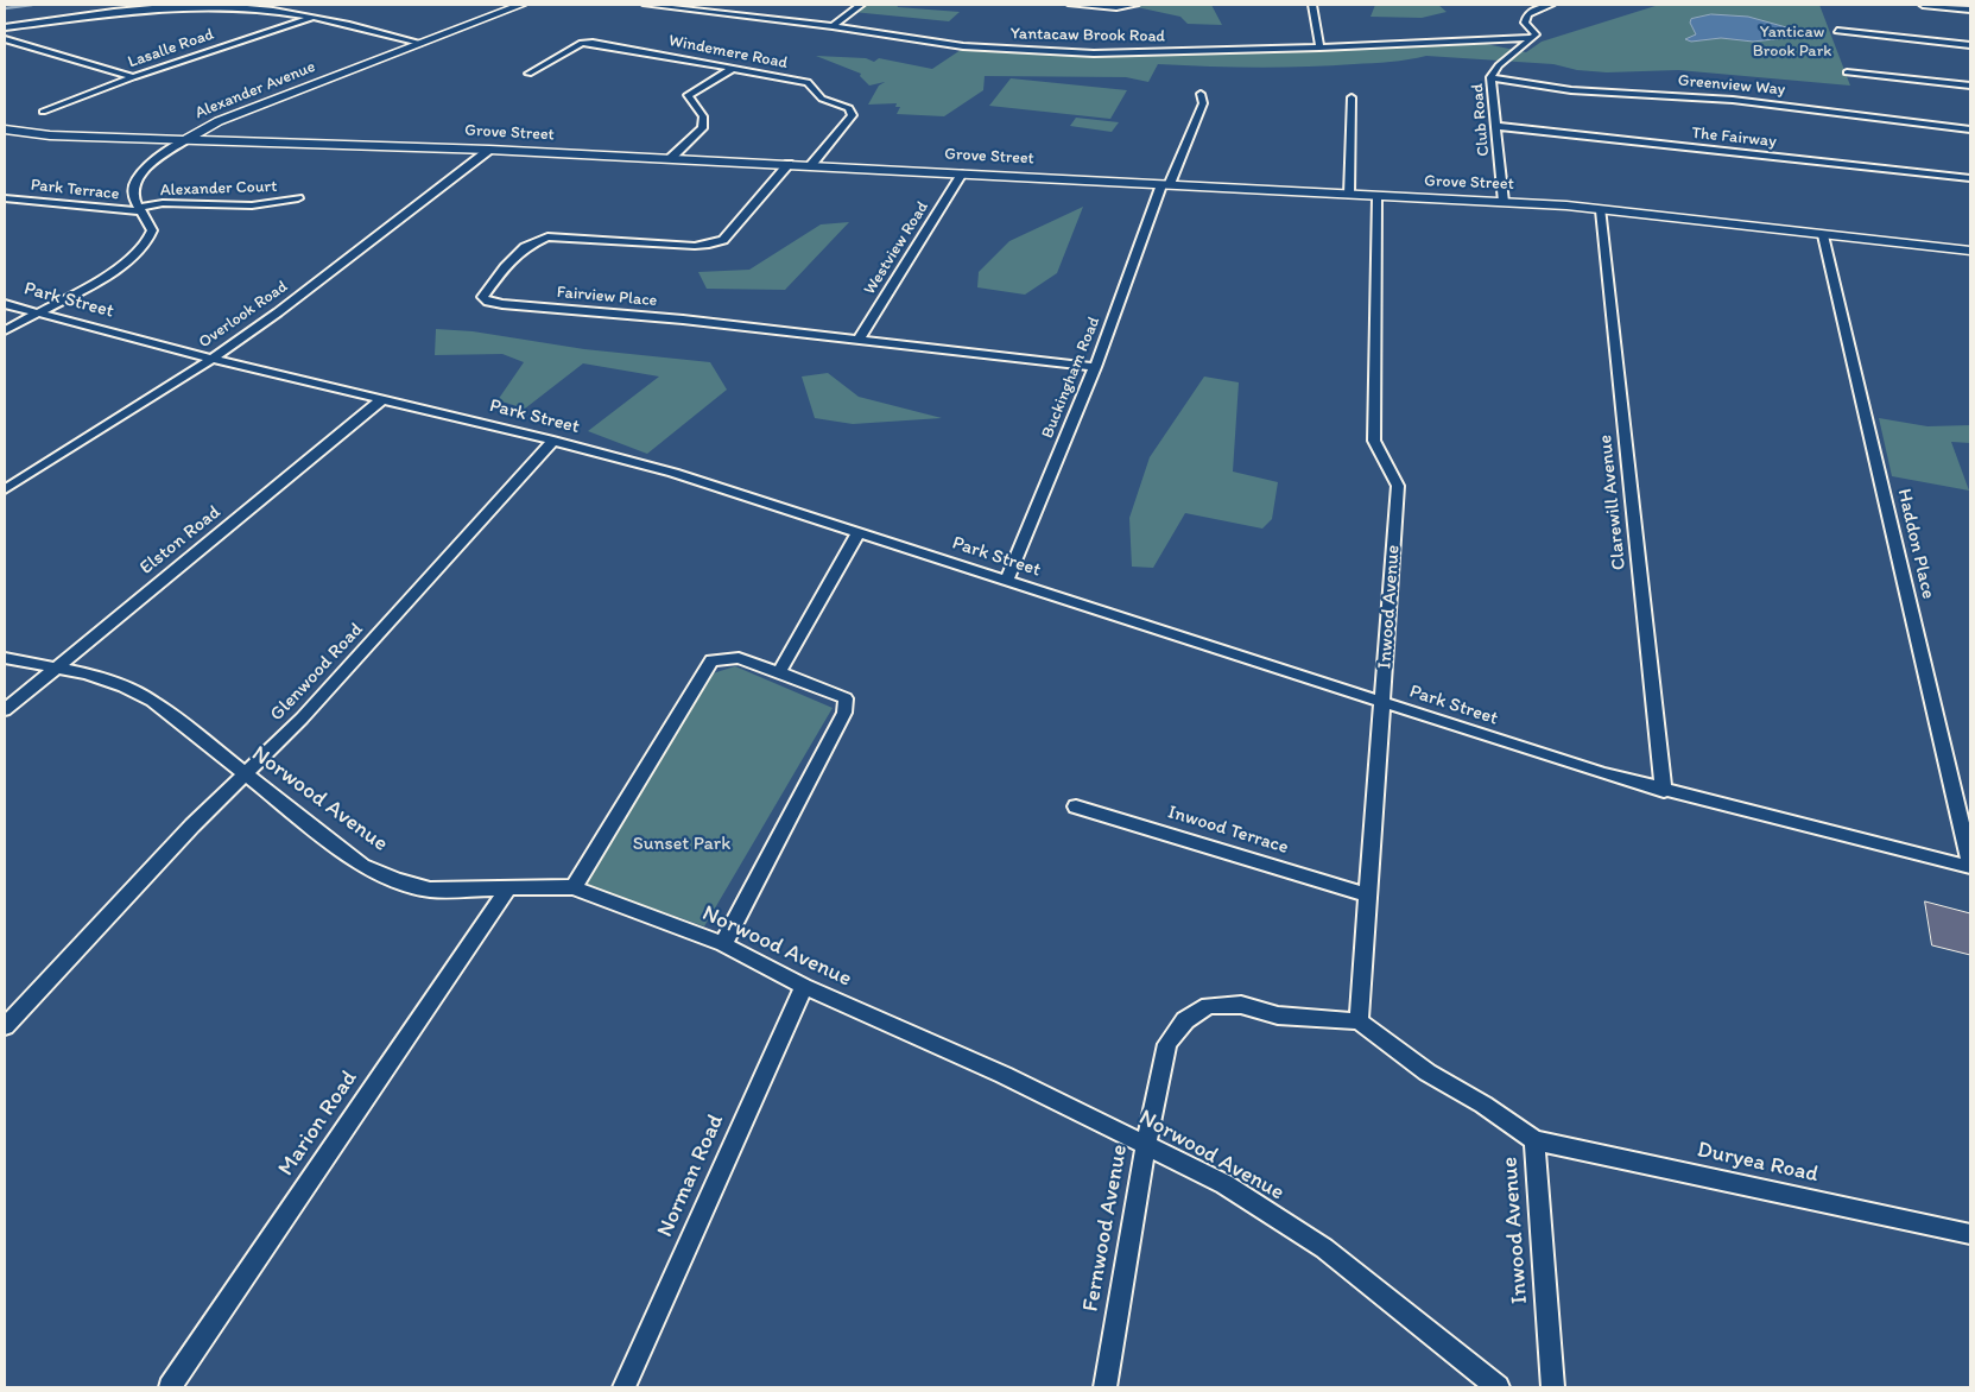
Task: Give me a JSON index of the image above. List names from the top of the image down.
{
  "streets": {
    "main road": ["Alexander Avenue", "Grove Street"],
    "street": [
      "Yantacaw Brook Road",
      "Lasalle Road",
      "Windemere Road",
      "Greenview Way",
      "Club Road",
      "The Fairway",
      "Alexander Court",
      "Park Terrace",
      "Westview Road",
      "Fairview Place",
      "Park Street",
      "Overlook Road",
      "Buckingham Road",
      "Clarewill Avenue",
      "Elston Road",
      "Haddon Place",
      "Inwood Avenue",
      "Glenwood Road",
      "Norwood Avenue",
      "Inwood Terrace",
      "Marion Road",
      "Duryea Road",
      "Norman Road",
      "Fernwood Avenue"
    ]
  },
  "crossings": [
    ["Yantacaw Brook Road", "Club Road"],
    ["Windemere Road", "Grove Street"],
    ["Greenview Way", "Club Road"],
    ["Alexander Avenue", "Grove Street"],
    ["Alexander Avenue", "Alexander Court"],
    ["Alexander Avenue", "Park Terrace"],
    ["Alexander Avenue", "Park Street"],
    ["Club Road", "Grove Street"],
    ["Club Road", "The Fairway"],
    ["Grove Street", "Westview Road"],
    ["Grove Street", "Fairview Place"],
    ["Grove Street", "Overlook Road"],
    ["Grove Street", "Buckingham Road"],
    ["Grove Street", "Clarewill Avenue"],
    ["Grove Street", "Haddon Place"],
    ["Grove Street", "Inwood Avenue"],
    ["Alexander Court", "Park Terrace"],
    ["Westview Road", "Fairview Place"],
    ["Fairview Place", "Buckingham Road"],
    ["Park Street", "Overlook Road"],
    ["Park Street", "Buckingham Road"],
    ["Park Street", "Clarewill Avenue"],
    ["Park Street", "Elston Road"],
    ["Park Street", "Inwood Avenue"],
    ["Park Street", "Glenwood Road"],
    ["Elston Road", "Norwood Avenue"],
    ["Inwood Avenue", "Inwood Terrace"],
    ["Inwood Avenue", "Duryea Road"],
    ["Inwood Avenue", "Fernwood Avenue"],
    ["Glenwood Road", "Norwood Avenue"],
    ["Norwood Avenue", "Marion Road"],
    ["Norwood Avenue", "Norman Road"],
    ["Norwood Avenue", "Fernwood Avenue"]
  ],
  "parks": ["Yanticaw Brook Park", "Sunset Park"]
}
